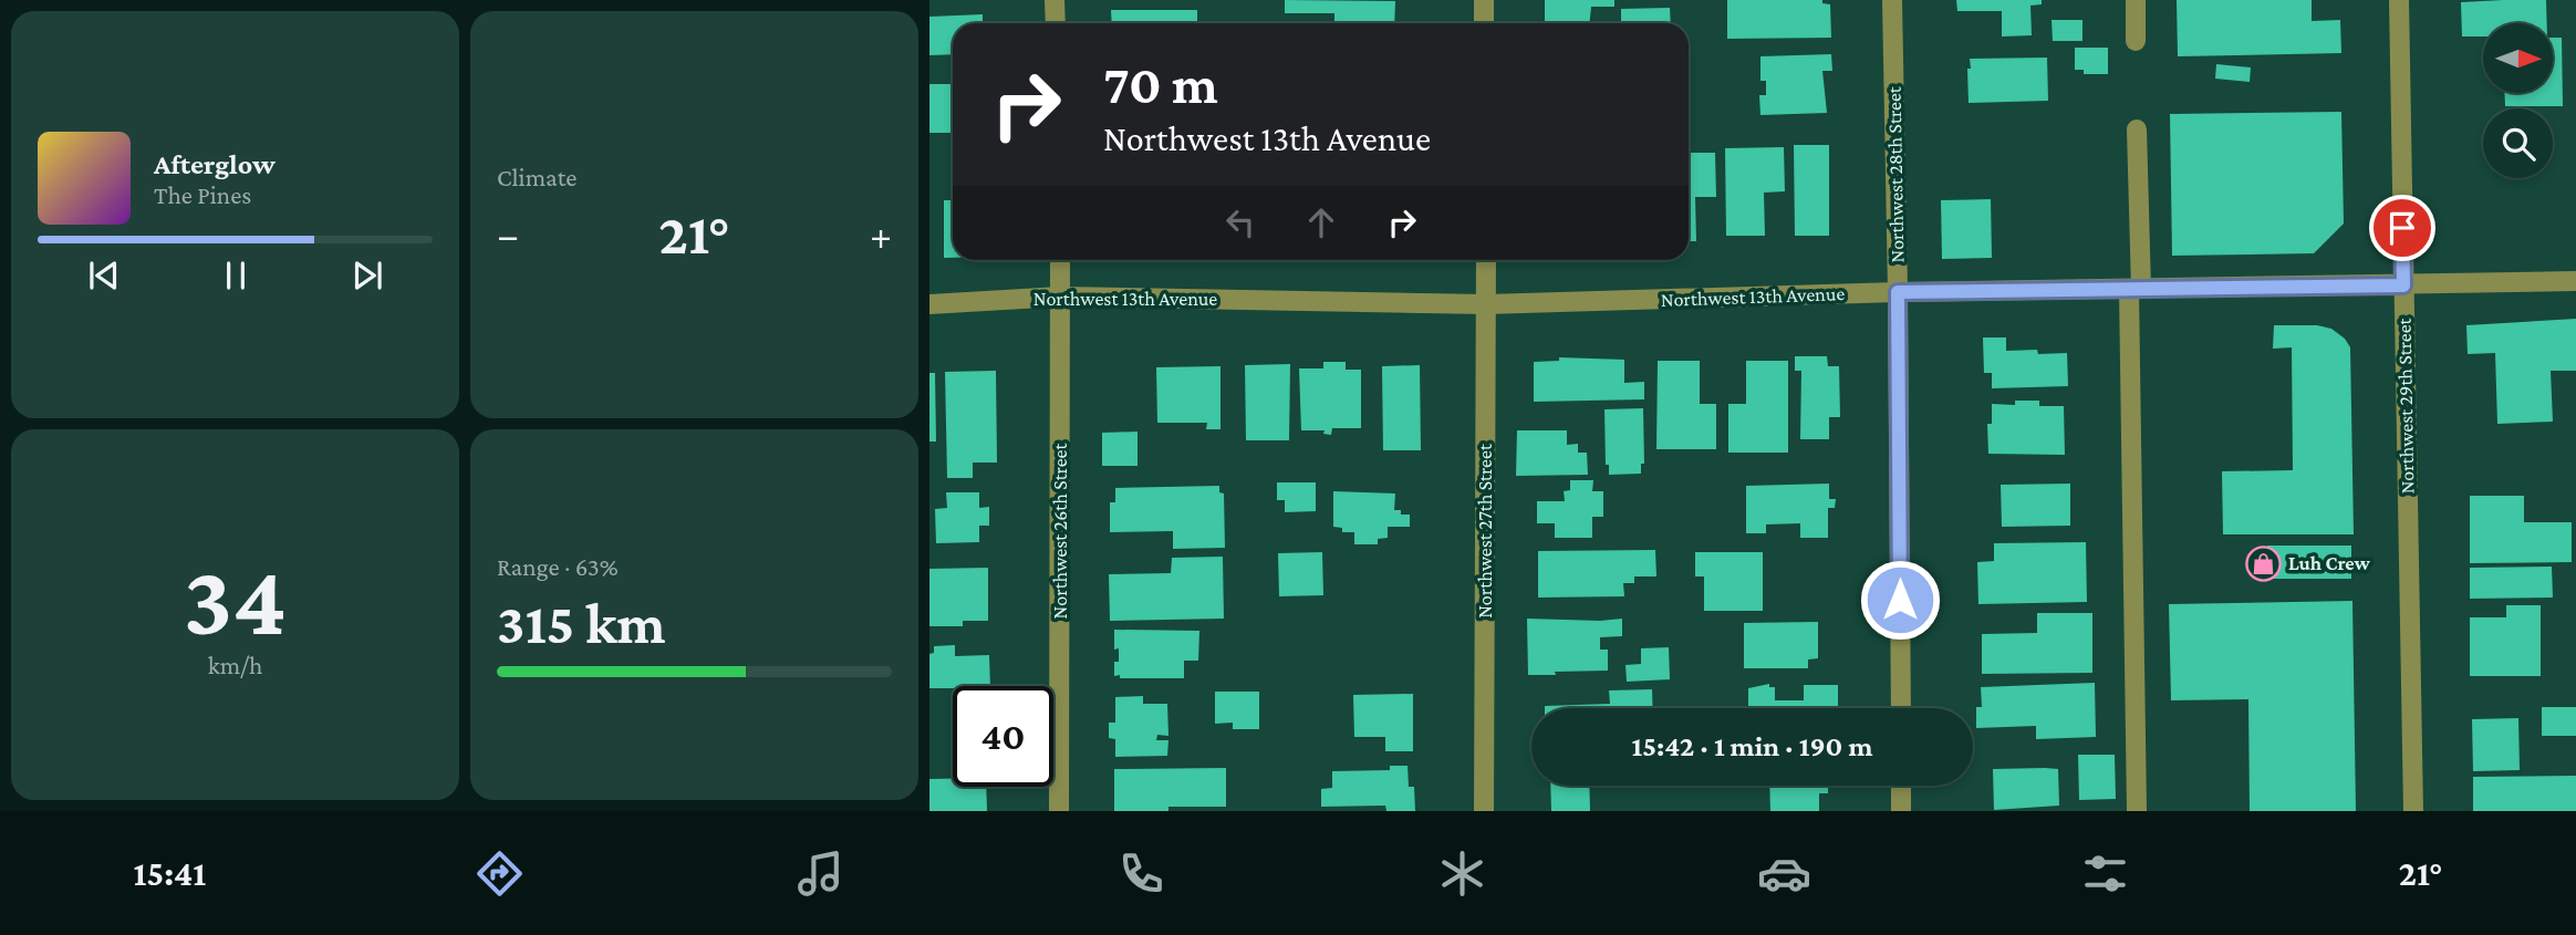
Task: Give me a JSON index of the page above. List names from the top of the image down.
{
  "streets": {
    "street": [
      "Northwest 28th Street",
      "Northwest 13th Avenue",
      "Northwest 29th Street",
      "Northwest 26th Street",
      "Northwest 27th Street"
    ]
  },
  "crossings": [
    ["Northwest 28th Street", "Northwest 13th Avenue"],
    ["Northwest 13th Avenue", "Northwest 29th Street"],
    ["Northwest 13th Avenue", "Northwest 26th Street"],
    ["Northwest 13th Avenue", "Northwest 27th Street"]
  ],
  "places": {
    "shop": ["Luh Crew"]
  },
  "north": "right",
  "page": {
    "tile": [
      "Climate",
      ["34", "km/h"],
      ["Range · 63%", "315 km"]
    ],
    "turn": ["70 m", "Northwest 13th Avenue"],
    "song": ["Afterglow", "The Pines"],
    "heat": ["−", "21°", "+"],
    "limit": "40",
    "trip": "15:42 · 1 min · 190 m",
    "tabs": ["15:41", "21°"]
  }
}
